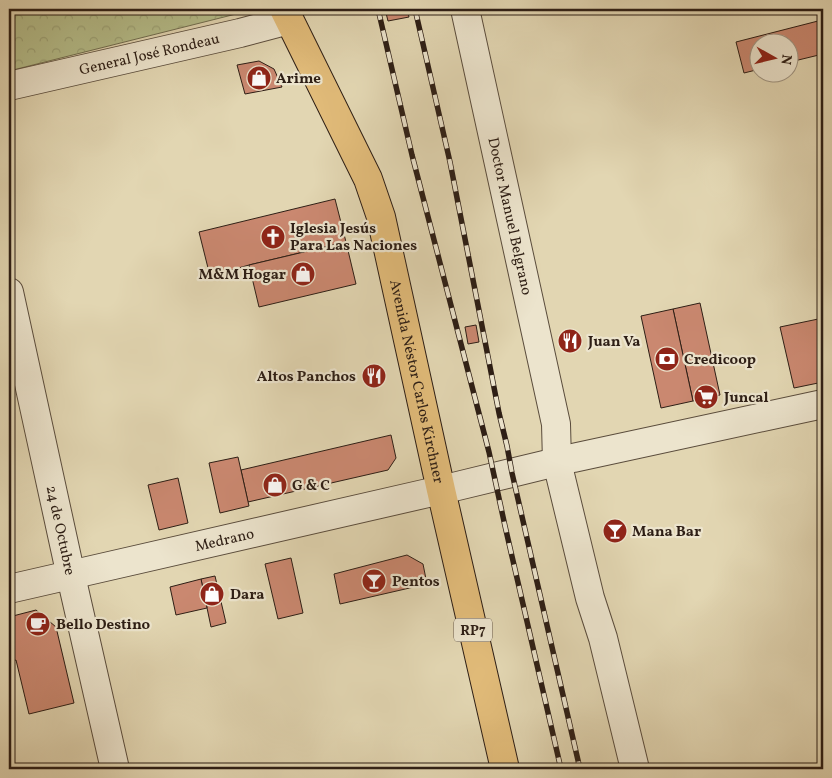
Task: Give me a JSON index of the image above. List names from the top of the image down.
{
  "streets": {
    "main road": ["Avenida Néstor Carlos Kirchner", "RP7"],
    "street": [
      "General José Rondeau",
      "Doctor Manuel Belgrano",
      "24 de Octubre",
      "Medrano"
    ]
  },
  "crossings": [
    ["General José Rondeau", "Avenida Néstor Carlos Kirchner"],
    ["Avenida Néstor Carlos Kirchner", "Medrano"],
    ["24 de Octubre", "Medrano"]
  ],
  "places": {
    "shop": [
      "Arime",
      "M&M Hogar",
      "G & C",
      "Dara"
    ],
    "church": ["Iglesia Jesús Para Las Naciones"],
    "restaurant": ["Juan Va", "Altos Panchos"],
    "bank": ["Credicoop"],
    "supermarket": ["Juncal"],
    "bar": ["Mana Bar", "Pentos"],
    "cafe": ["Bello Destino"]
  },
  "north": "right"
}
